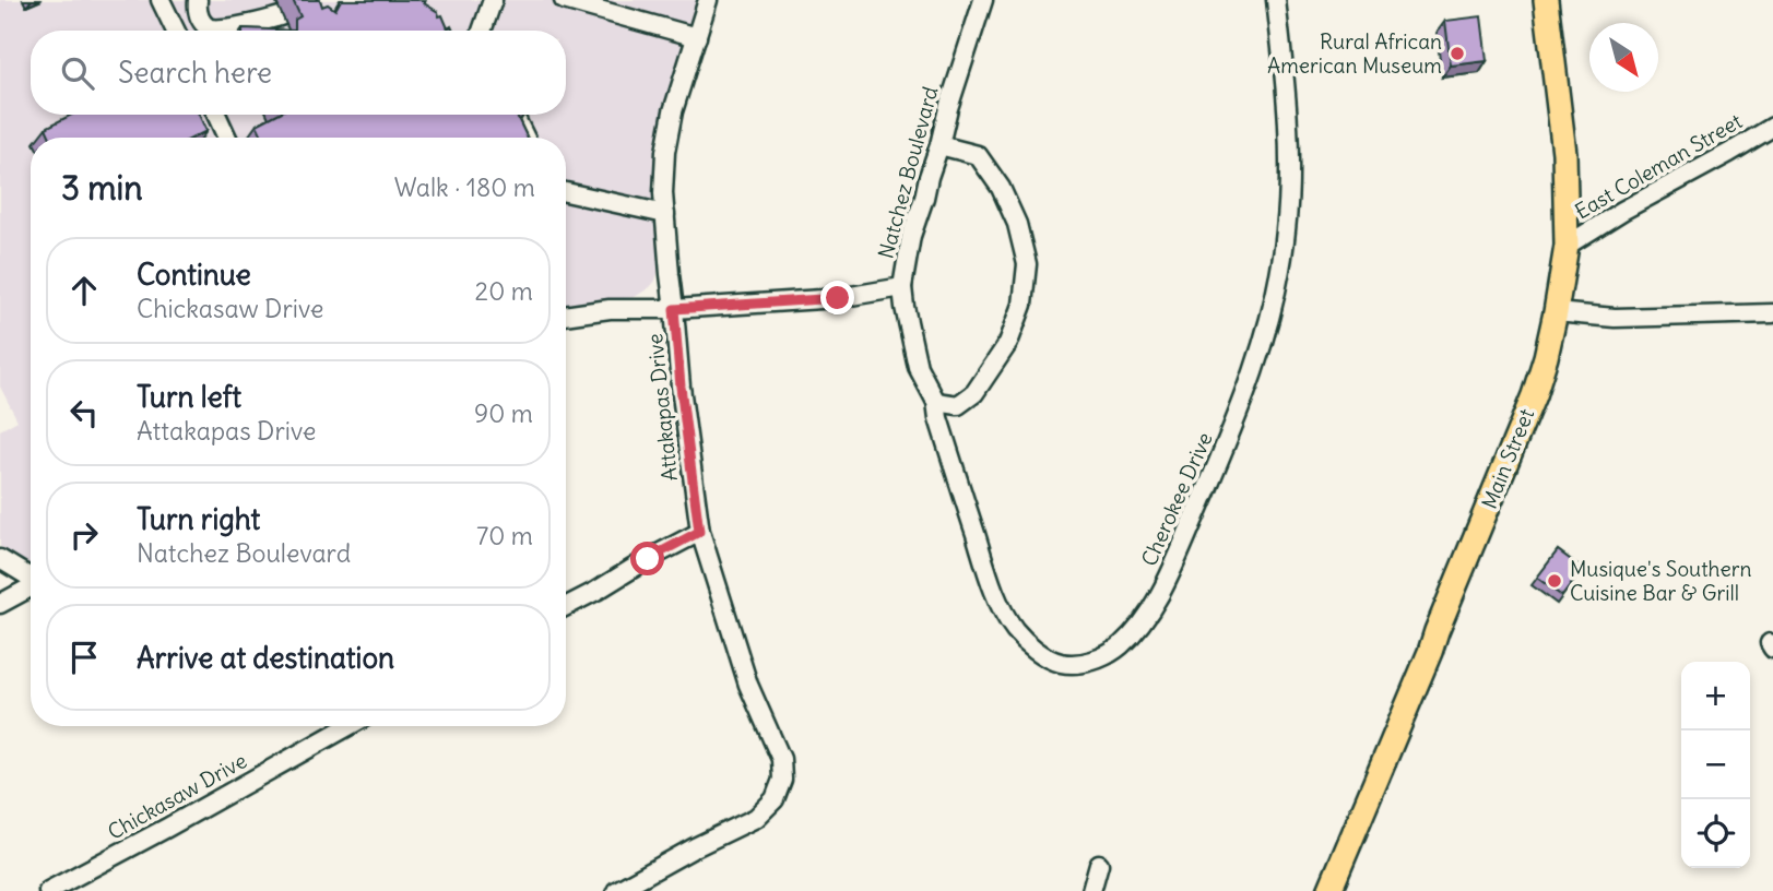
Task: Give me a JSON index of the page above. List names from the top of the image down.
{
  "streets": {
    "main road": ["Main Street"],
    "street": [
      "East Coleman Street",
      "Natchez Boulevard",
      "Attakapas Drive",
      "Cherokee Drive",
      "Chickasaw Drive"
    ]
  },
  "crossings": [
    ["East Coleman Street", "Main Street"],
    ["Natchez Boulevard", "Attakapas Drive"],
    ["Natchez Boulevard", "Cherokee Drive"]
  ],
  "places": ["Rural African American Museum", "Musique's Southern Cuisine Bar & Grill"],
  "north": "bottom right",
  "page": {
    "search": "Search here",
    "heading": ["3 min", "Walk · 180 m"],
    "list": [
      ["Continue", "Chickasaw Drive", "20 m"],
      ["Turn left", "Attakapas Drive", "90 m"],
      ["Turn right", "Natchez Boulevard", "70 m"],
      "Arrive at destination"
    ],
    "map_buttons": ["+", "−"]
  }
}
